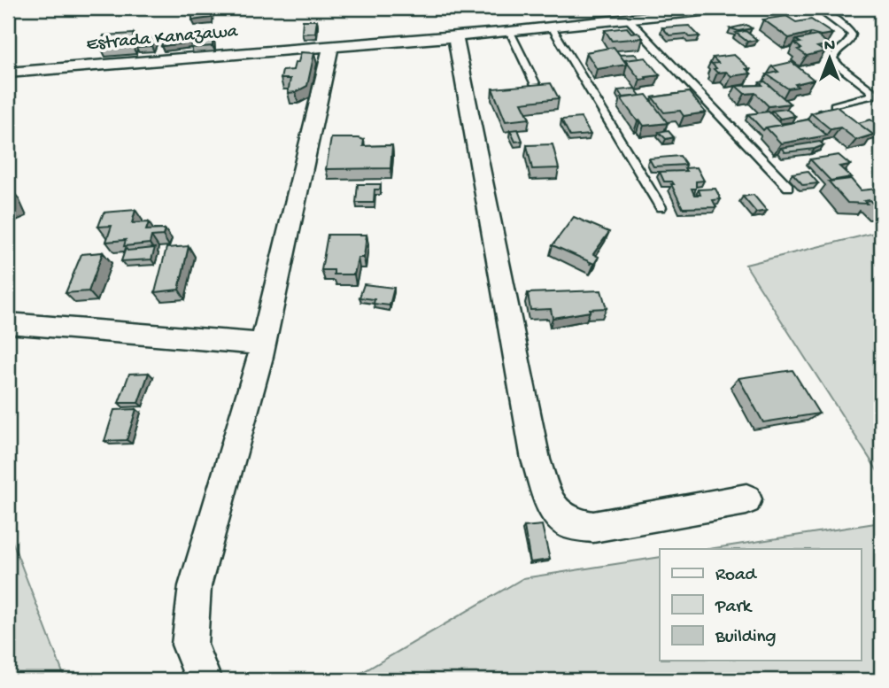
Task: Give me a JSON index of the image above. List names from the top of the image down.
{
  "streets": {
    "street": ["Estrada Kanazawa"]
  },
  "legend": ["Road", "Park", "Building"],
  "north": "top"
}
